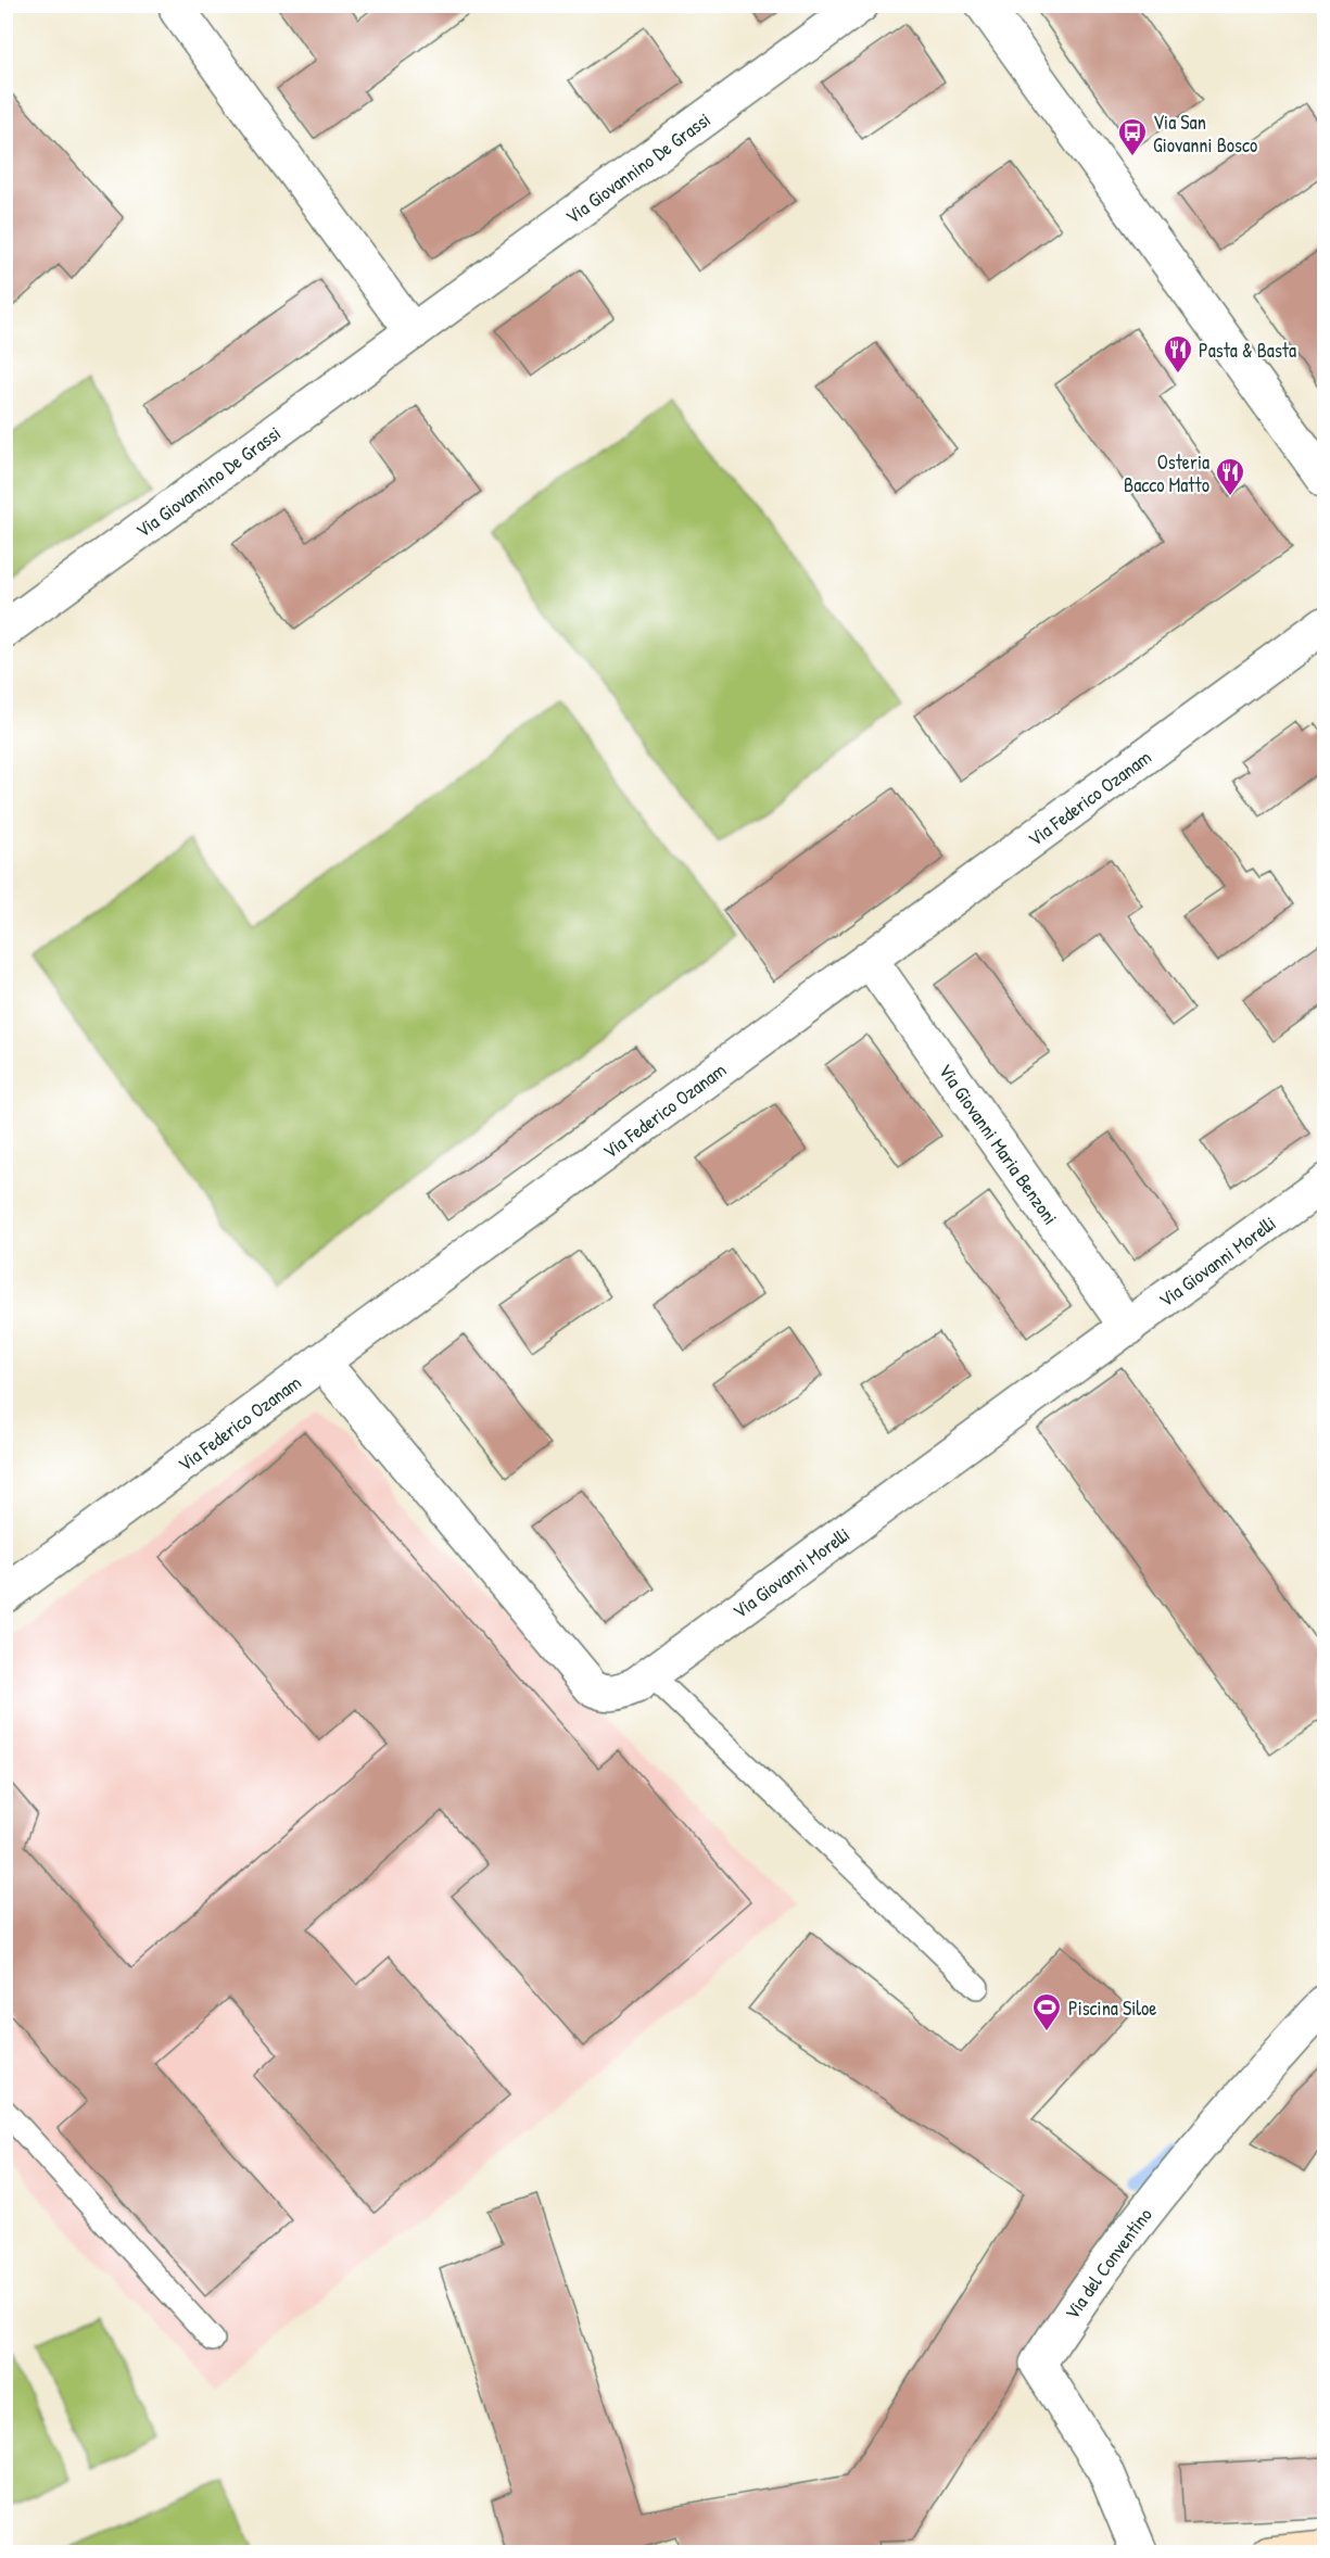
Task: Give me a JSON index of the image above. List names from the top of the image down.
{
  "streets": {
    "street": [
      "Via Giovannino De Grassi",
      "Via Federico Ozanam",
      "Via Giovanni Maria Benzoni",
      "Via Giovanni Morelli",
      "Via del Conventino"
    ]
  },
  "crossings": [
    ["Via Federico Ozanam", "Via Giovanni Maria Benzoni"],
    ["Via Federico Ozanam", "Via Giovanni Morelli"],
    ["Via Giovanni Maria Benzoni", "Via Giovanni Morelli"]
  ],
  "places": {
    "bus stop": ["Via San Giovanni Bosco"],
    "restaurant": ["Pasta & Basta", "Osteria Bacco Matto"],
    "sports": ["Piscina Siloe"]
  }
}
